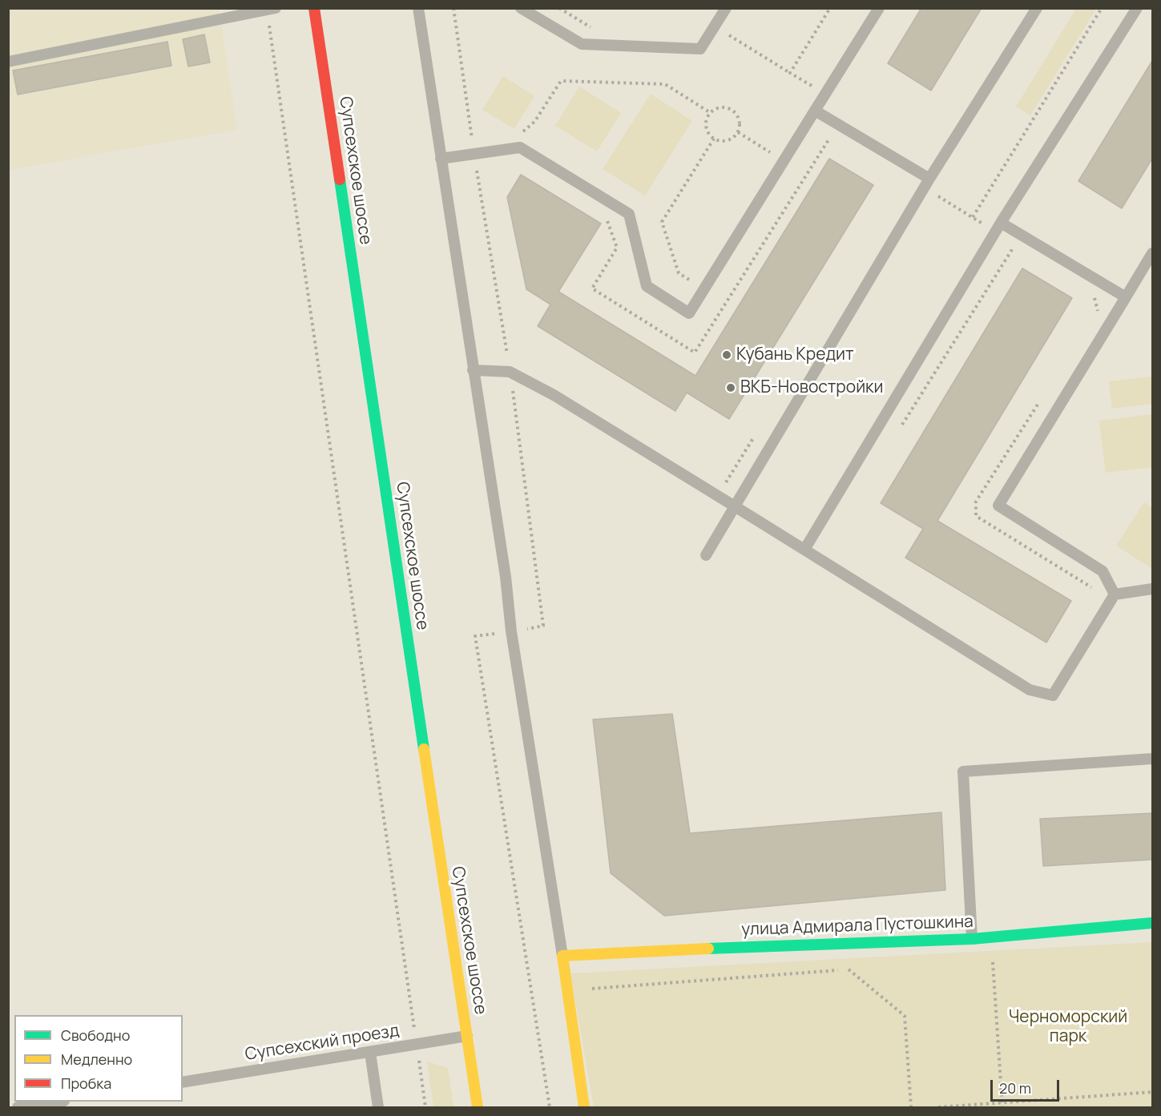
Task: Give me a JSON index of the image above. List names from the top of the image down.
{
  "streets": {
    "main road": ["Супсехское шоссе", "улица Адмирала Пустошкина"],
    "lane": ["Супсехский проезд"]
  },
  "crossings": [
    ["Супсехское шоссе", "Супсехский проезд"]
  ],
  "parks": ["Черноморский парк"],
  "places": ["Кубань Кредит", "ВКБ-Новостройки"],
  "legend": ["Свободно", "Медленно", "Пробка"],
  "scale_bar": "20 m"
}
